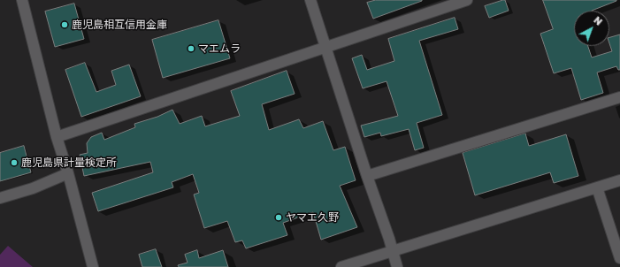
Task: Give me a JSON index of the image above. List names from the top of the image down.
{
  "places": [
    "鹿児島相互信用金庫",
    "マエムラ",
    "鹿児島県計量検定所",
    "ヤマエ久野"
  ],
  "north": "top right"
}
